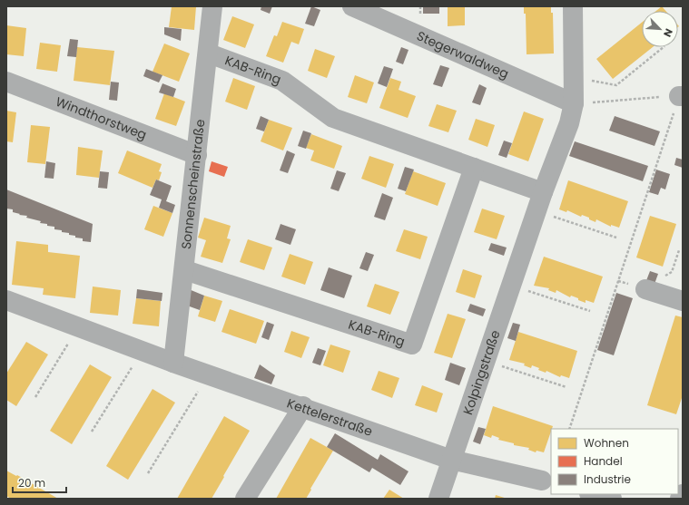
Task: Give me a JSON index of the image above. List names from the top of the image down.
{
  "streets": {
    "street": [
      "Stegerwaldweg",
      "KAB-Ring",
      "Windthorstweg",
      "Sonnenscheinstraße",
      "Kolpingstraße",
      "Kettelerstraße"
    ]
  },
  "crossings": [
    ["Stegerwaldweg", "Kolpingstraße"],
    ["KAB-Ring", "Sonnenscheinstraße"],
    ["KAB-Ring", "Kolpingstraße"],
    ["Windthorstweg", "Sonnenscheinstraße"],
    ["Sonnenscheinstraße", "Kettelerstraße"],
    ["Kolpingstraße", "Kettelerstraße"]
  ],
  "legend": ["Wohnen", "Handel", "Industrie"],
  "scale_bar": "20 m",
  "north": "bottom right"
}
